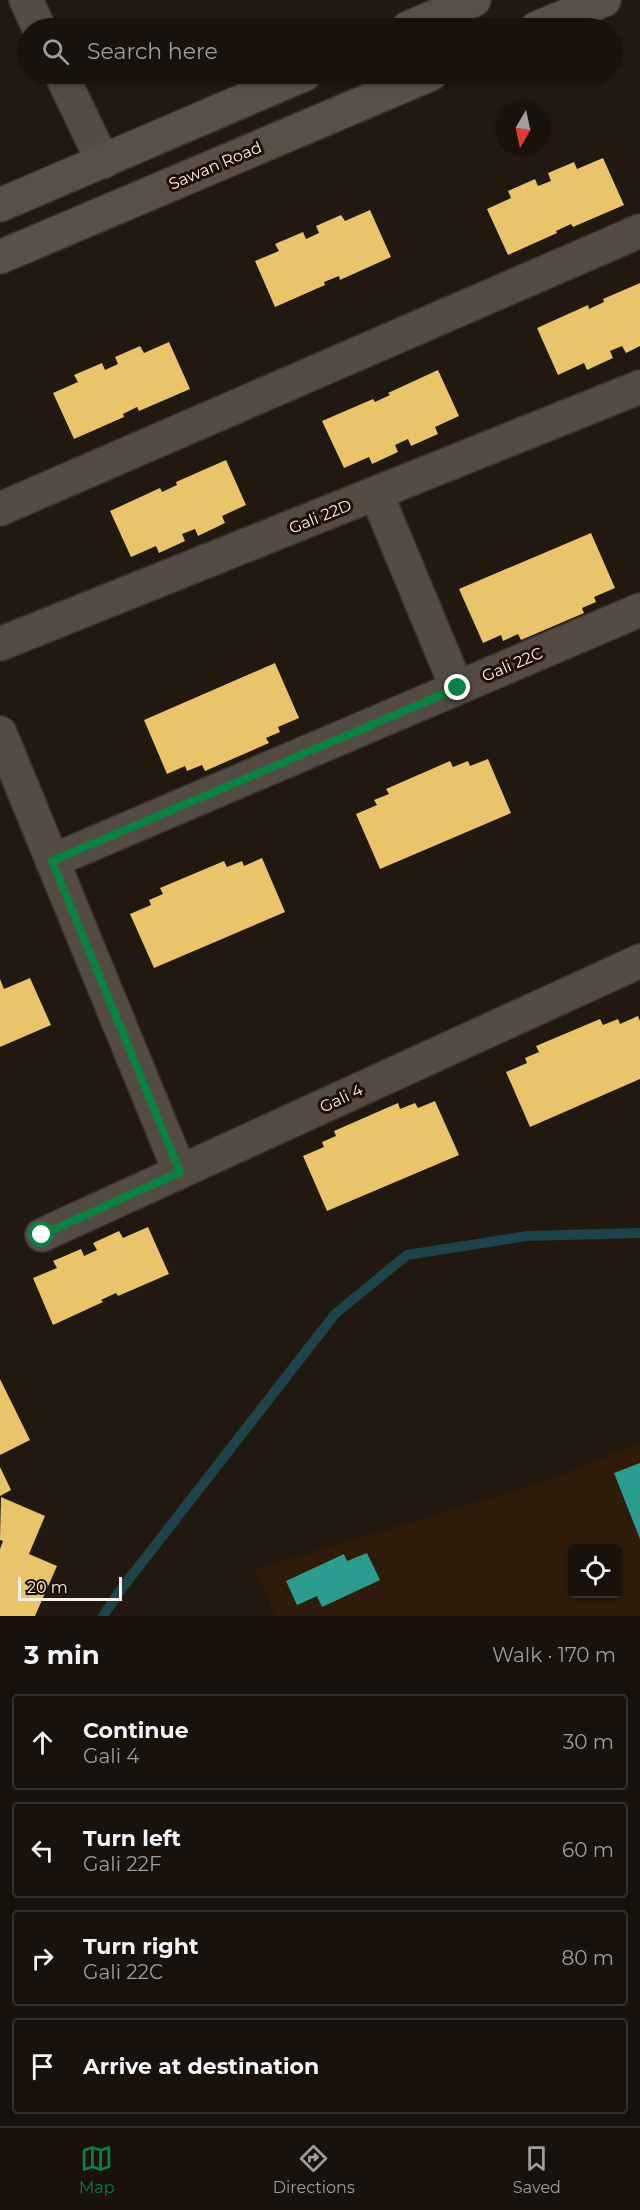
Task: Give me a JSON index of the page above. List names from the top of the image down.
{
  "streets": {
    "main road": ["Sawan Road"],
    "street": ["Gali 22D", "Gali 22C", "Gali 4"]
  },
  "scale_bar": "20 m",
  "north": "bottom",
  "page": {
    "search": "Search here",
    "scale": "20 m",
    "heading": ["3 min", "Walk · 170 m"],
    "list": [
      ["Continue", "Gali 4", "30 m"],
      ["Turn left", "Gali 22F", "60 m"],
      ["Turn right", "Gali 22C", "80 m"],
      "Arrive at destination"
    ],
    "nav": ["Map", "Directions", "Saved"]
  }
}
